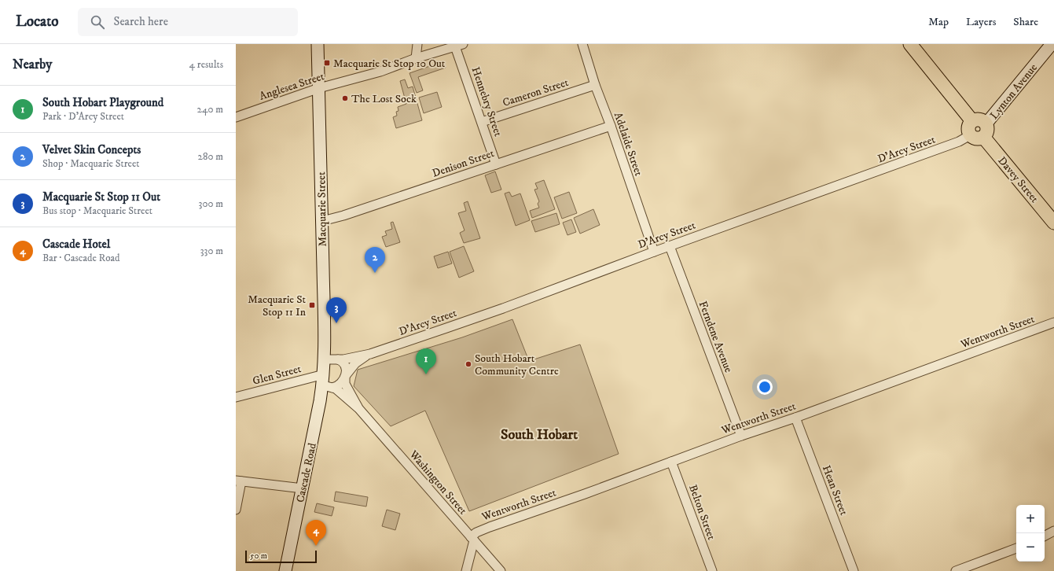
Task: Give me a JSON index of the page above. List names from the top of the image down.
{
  "streets": {
    "main road": ["Davey Street"],
    "street": [
      "Anglesea Street",
      "Lynton Avenue",
      "Cameron Street",
      "Hennebry Street",
      "Adelaide Street",
      "D'Arcy Street",
      "Denison Street",
      "Macquarie Street",
      "Wentworth Street",
      "Ferndene Avenue",
      "Glen Street",
      "Cascade Road",
      "Washington Street",
      "Hean Street",
      "Belton Street"
    ]
  },
  "crossings": [
    ["Anglesea Street", "Hennebry Street"],
    ["Anglesea Street", "Macquarie Street"],
    ["Lynton Avenue", "D'Arcy Street"],
    ["Lynton Avenue", "Davey Street"],
    ["Cameron Street", "Hennebry Street"],
    ["Cameron Street", "Adelaide Street"],
    ["Hennebry Street", "Denison Street"],
    ["Adelaide Street", "D'Arcy Street"],
    ["Adelaide Street", "Denison Street"],
    ["D'Arcy Street", "Davey Street"],
    ["D'Arcy Street", "Macquarie Street"],
    ["D'Arcy Street", "Ferndene Avenue"],
    ["D'Arcy Street", "Glen Street"],
    ["D'Arcy Street", "Cascade Road"],
    ["D'Arcy Street", "Washington Street"],
    ["Denison Street", "Macquarie Street"],
    ["Macquarie Street", "Glen Street"],
    ["Macquarie Street", "Cascade Road"],
    ["Macquarie Street", "Washington Street"],
    ["Wentworth Street", "Ferndene Avenue"],
    ["Wentworth Street", "Washington Street"],
    ["Wentworth Street", "Hean Street"],
    ["Wentworth Street", "Belton Street"],
    ["Glen Street", "Cascade Road"],
    ["Glen Street", "Washington Street"],
    ["Cascade Road", "Washington Street"]
  ],
  "districts": ["South Hobart"],
  "places": {
    "transit": ["Macquarie St Stop 10 Out", "Macquarie St Stop 11 In"],
    "other": ["The Lost Sock", "South Hobart Community Centre"]
  },
  "scale_bar": "50 m",
  "page": {
    "header": "Locato",
    "search": "Search here",
    "nav": ["Map", "Layers", "Share"],
    "heading": ["Nearby", "4 results"],
    "list": [
      {
        "mark": "1",
        "name": "South Hobart Playground",
        "note": "Park · D'Arcy Street",
        "value": "240 m"
      },
      {
        "mark": "2",
        "name": "Velvet Skin Concepts",
        "note": "Shop · Macquarie Street",
        "value": "280 m"
      },
      {
        "mark": "3",
        "name": "Macquarie St Stop 11 Out",
        "note": "Bus stop · Macquarie Street",
        "value": "300 m"
      },
      {
        "mark": "4",
        "name": "Cascade Hotel",
        "note": "Bar · Cascade Road",
        "value": "330 m"
      }
    ],
    "pins": [
      "2",
      "3",
      "1",
      "4"
    ],
    "map_buttons": ["+", "−"],
    "scale": "50 m"
  }
}
